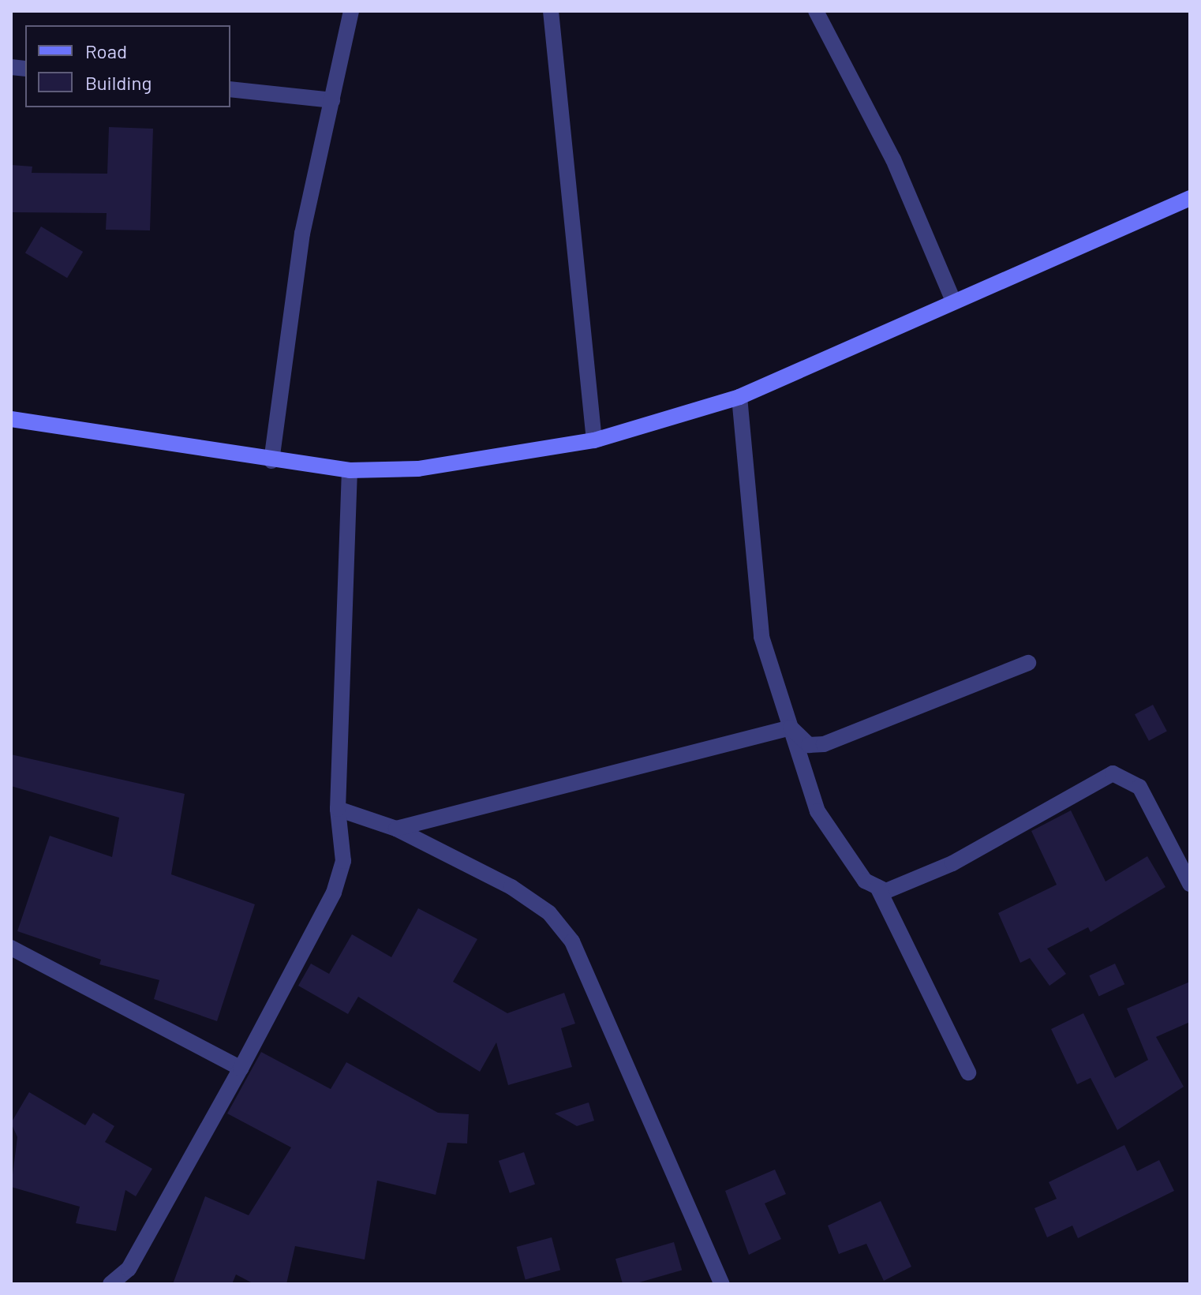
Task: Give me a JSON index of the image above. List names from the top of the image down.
{
  "legend": ["Road", "Building"]
}
